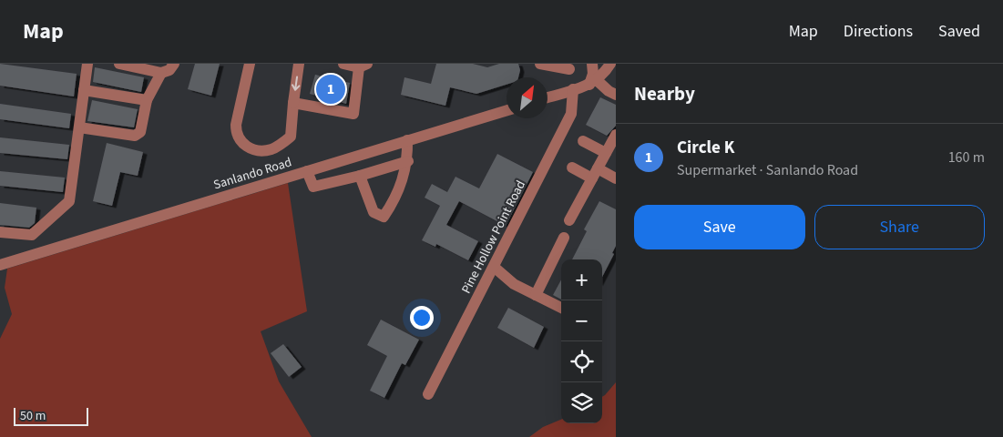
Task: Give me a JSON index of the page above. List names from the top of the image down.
{
  "streets": {
    "street": ["Sanlando Road", "Pine Hollow Point Road"]
  },
  "scale_bar": "50 m",
  "north": "top right",
  "page": {
    "header": "Map",
    "nav": ["Map", "Directions", "Saved"],
    "heading": "Nearby",
    "pins": "1",
    "list": [
      {
        "mark": "1",
        "name": "Circle K",
        "note": "Supermarket · Sanlando Road",
        "value": "160 m"
      }
    ],
    "buttons": ["Save", "Share"],
    "map_buttons": ["+", "−"],
    "scale": "50 m"
  }
}
